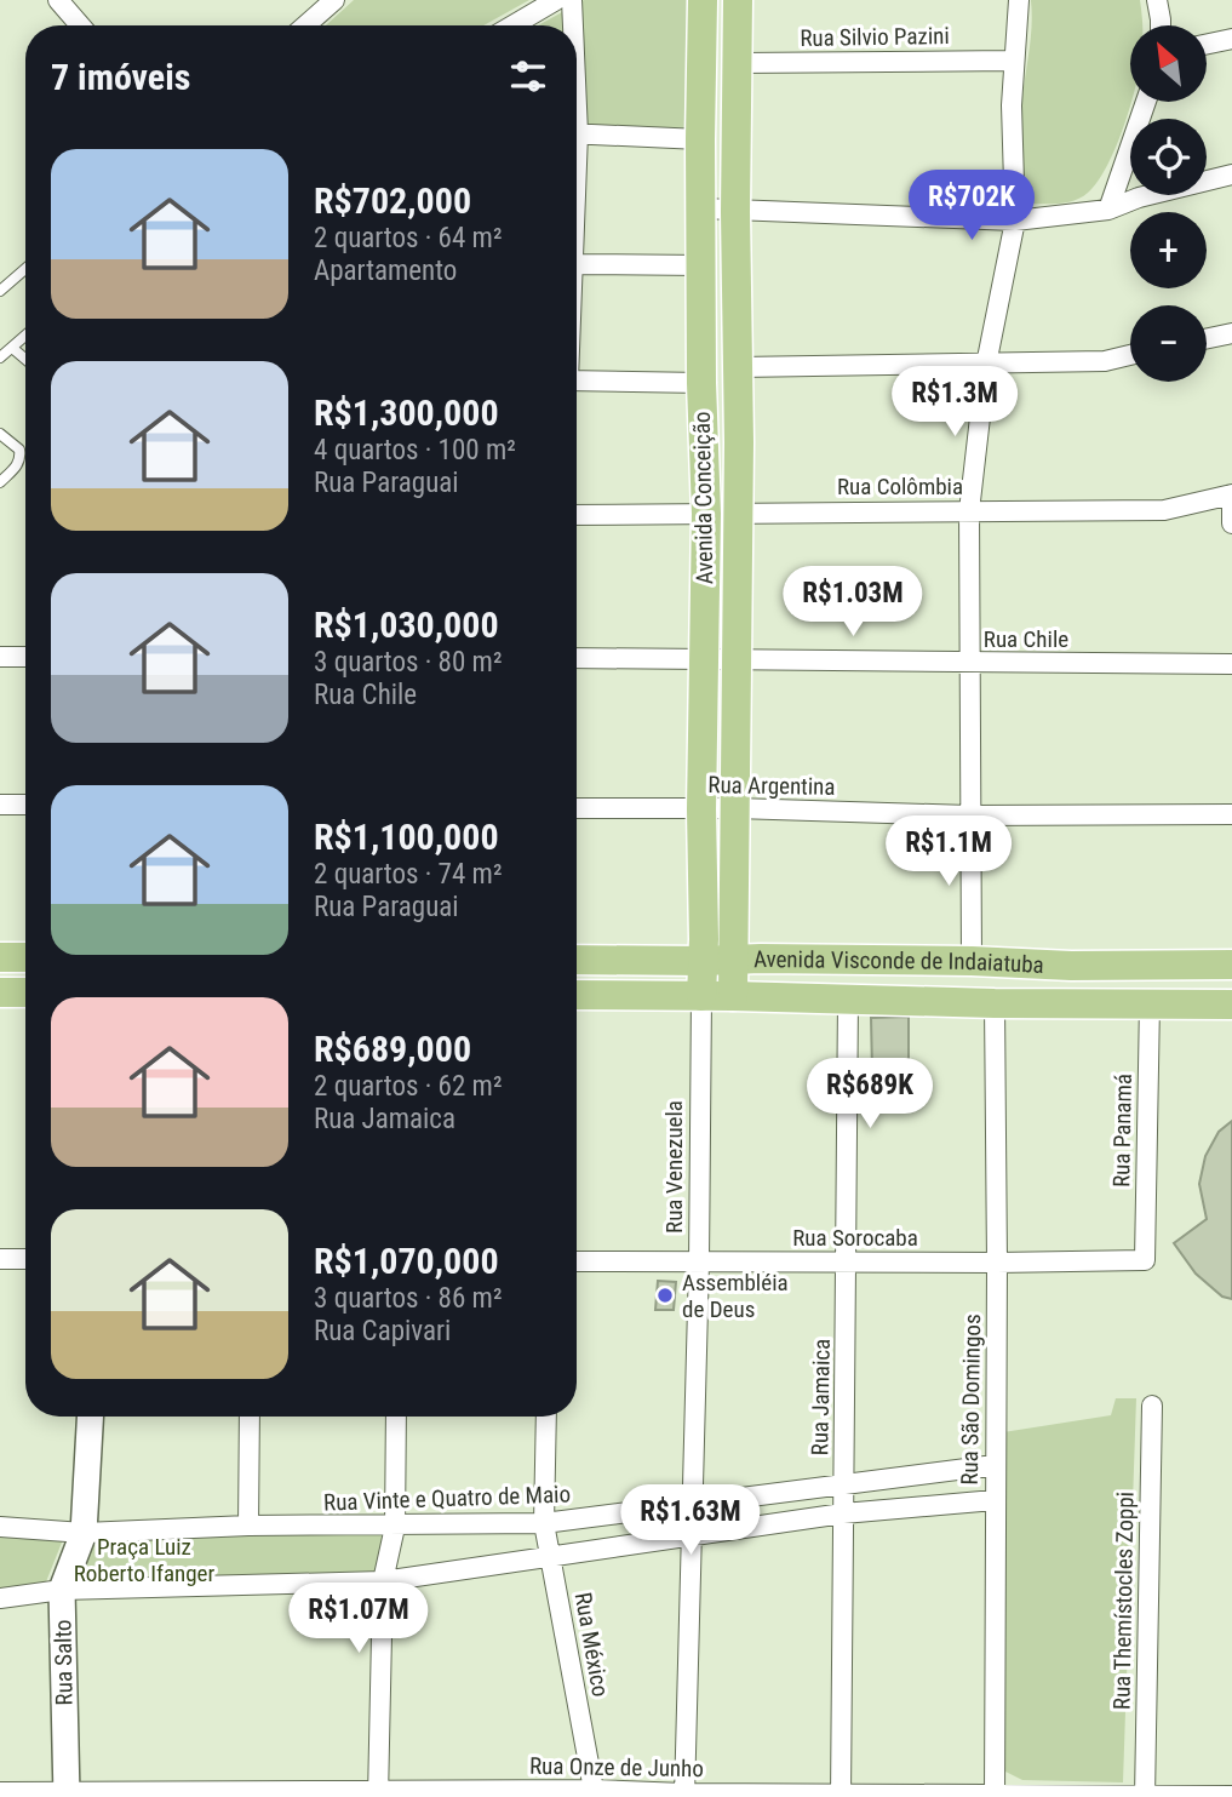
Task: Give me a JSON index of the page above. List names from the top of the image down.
{
  "streets": {
    "main road": ["Avenida Conceição", "Avenida Visconde de Indaiatuba"],
    "street": [
      "Rua Silvio Pazini",
      "Rua Colômbia",
      "Rua Chile",
      "Rua Argentina",
      "Rua Panamá",
      "Rua Venezuela",
      "Rua Sorocaba",
      "Rua Jamaica",
      "Rua São Domingos",
      "Rua Vinte e Quatro de Maio",
      "Rua Themístocles Zoppi",
      "Rua México",
      "Rua Salto",
      "Rua Onze de Junho"
    ]
  },
  "crossings": [
    ["Rua Silvio Pazini", "Avenida Conceição"],
    ["Rua Colômbia", "Avenida Conceição"],
    ["Avenida Conceição", "Rua Chile"],
    ["Avenida Conceição", "Rua Argentina"],
    ["Avenida Conceição", "Avenida Visconde de Indaiatuba"],
    ["Avenida Conceição", "Rua Venezuela"],
    ["Avenida Visconde de Indaiatuba", "Rua Panamá"],
    ["Avenida Visconde de Indaiatuba", "Rua Venezuela"],
    ["Avenida Visconde de Indaiatuba", "Rua Jamaica"],
    ["Avenida Visconde de Indaiatuba", "Rua São Domingos"],
    ["Rua Panamá", "Rua Sorocaba"],
    ["Rua Venezuela", "Rua Sorocaba"],
    ["Rua Venezuela", "Rua Vinte e Quatro de Maio"],
    ["Rua Venezuela", "Rua Onze de Junho"],
    ["Rua Sorocaba", "Rua Jamaica"],
    ["Rua Sorocaba", "Rua São Domingos"],
    ["Rua Jamaica", "Rua Vinte e Quatro de Maio"],
    ["Rua Jamaica", "Rua Onze de Junho"],
    ["Rua São Domingos", "Rua Vinte e Quatro de Maio"],
    ["Rua São Domingos", "Rua Onze de Junho"],
    ["Rua Vinte e Quatro de Maio", "Rua México"],
    ["Rua Vinte e Quatro de Maio", "Rua Salto"],
    ["Rua Themístocles Zoppi", "Rua Onze de Junho"],
    ["Rua México", "Rua Onze de Junho"],
    ["Rua Salto", "Rua Onze de Junho"]
  ],
  "parks": ["Praça Luiz Roberto Ifanger"],
  "places": ["Assembléia de Deus"],
  "north": "top left",
  "page": {
    "map_buttons": ["+", "−"],
    "heading": "7 imóveis",
    "list": [
      {
        "name": "R$702,000",
        "note": "2 quartos · 64 m² · Apartamento"
      },
      {
        "name": "R$1,300,000",
        "note": "4 quartos · 100 m² · Rua Paraguai"
      },
      {
        "name": "R$1,030,000",
        "note": "3 quartos · 80 m² · Rua Chile"
      },
      {
        "name": "R$1,100,000",
        "note": "2 quartos · 74 m² · Rua Paraguai"
      },
      {
        "name": "R$689,000",
        "note": "2 quartos · 62 m² · Rua Jamaica"
      },
      {
        "name": "R$1,070,000",
        "note": "3 quartos · 86 m² · Rua Capivari"
      }
    ],
    "price": [
      "R$702K",
      "R$1.3M",
      "R$1.03M",
      "R$1.1M",
      "R$689K",
      "R$1.63M",
      "R$1.07M"
    ]
  }
}
